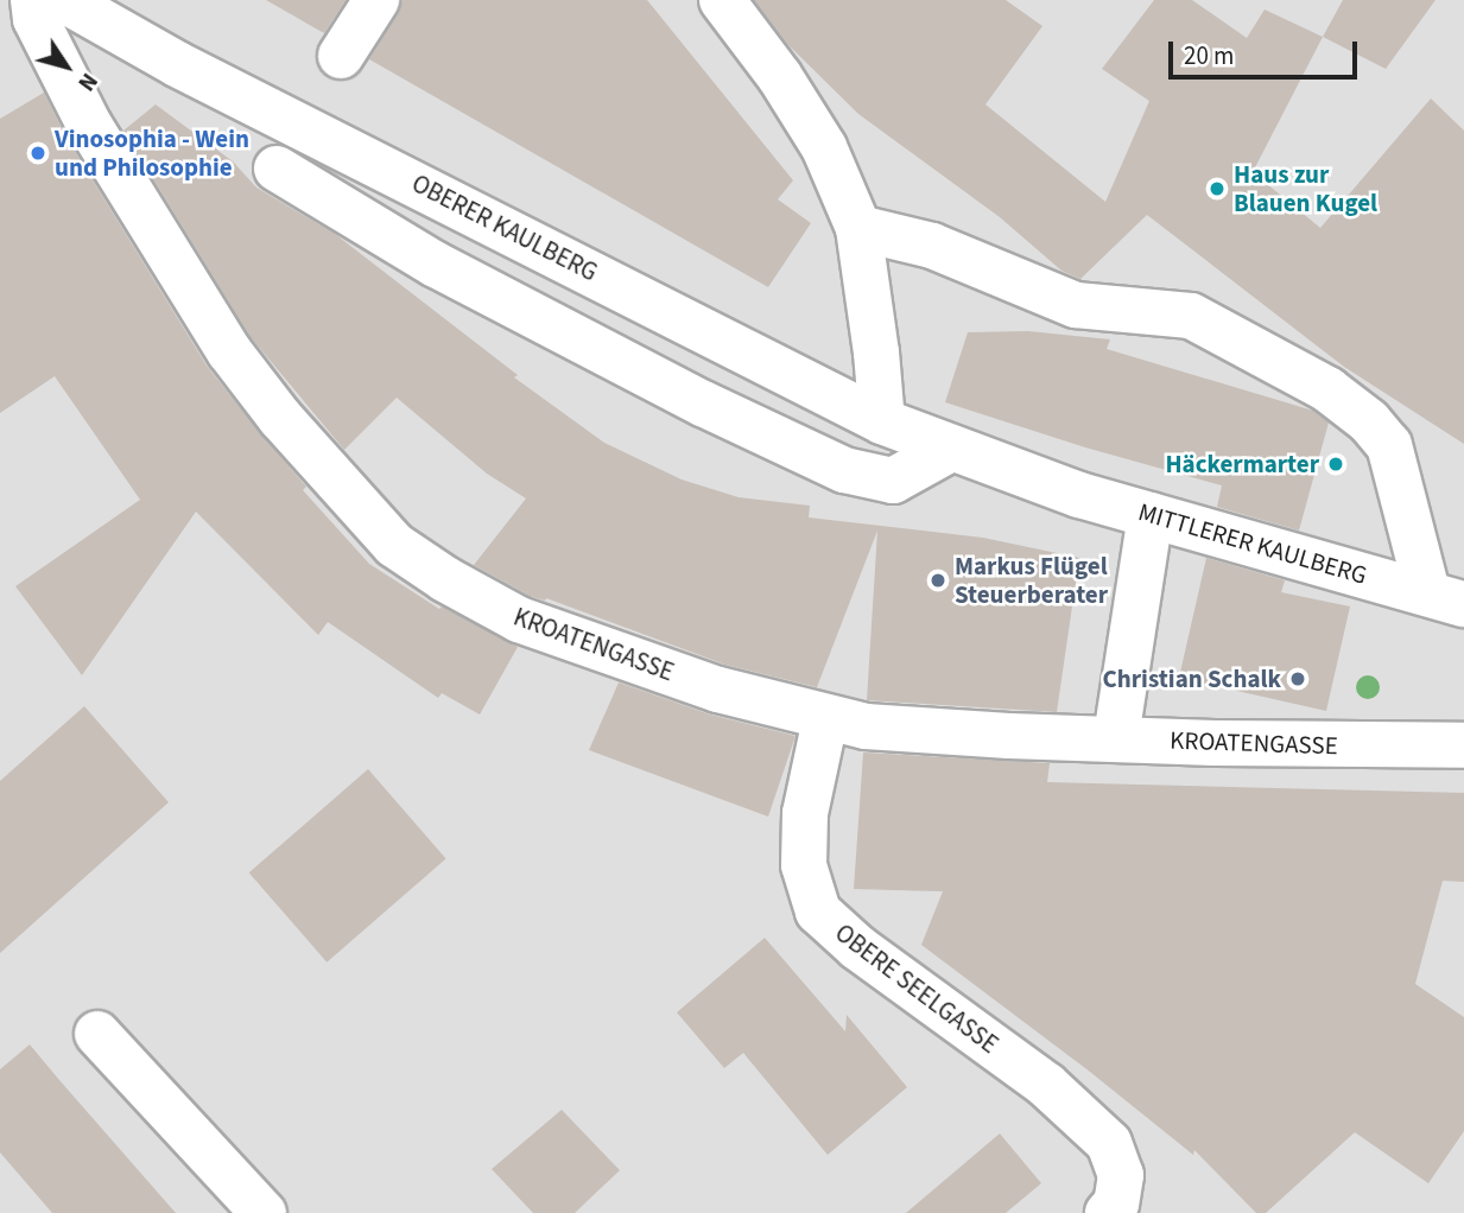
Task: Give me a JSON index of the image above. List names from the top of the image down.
{
  "streets": {
    "street": [
      "OBERER KAULBERG",
      "MITTLERER KAULBERG",
      "KROATENGASSE",
      "OBERE SEELGASSE"
    ]
  },
  "crossings": [
    ["OBERER KAULBERG", "MITTLERER KAULBERG"],
    ["KROATENGASSE", "OBERE SEELGASSE"]
  ],
  "places": [
    "Vinosophia - Wein und Philosophie",
    "Haus zur Blauen Kugel",
    "Häckermarter",
    "Markus Flügel Steuerberater",
    "Christian Schalk"
  ],
  "scale_bar": "20 m",
  "north": "bottom right"
}
